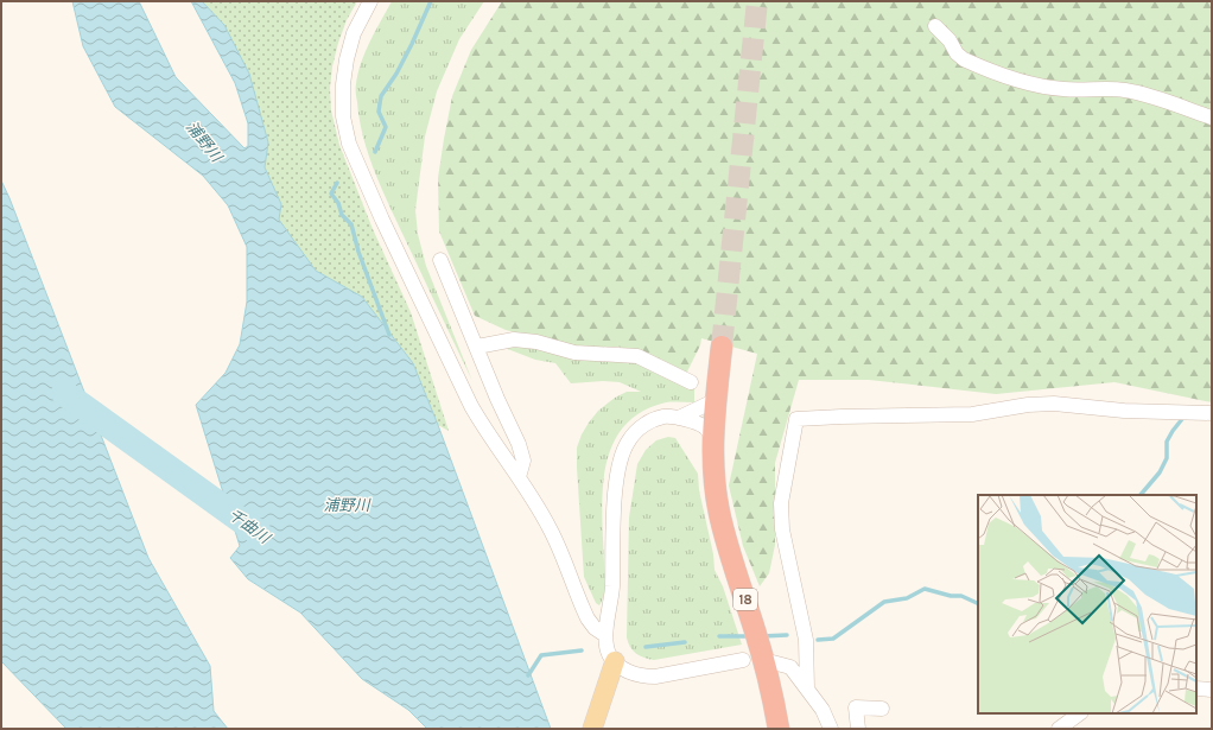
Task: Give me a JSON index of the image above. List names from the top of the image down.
{
  "streets": {
    "highway": ["18"]
  },
  "water": ["浦野川", "千曲川"]
}
